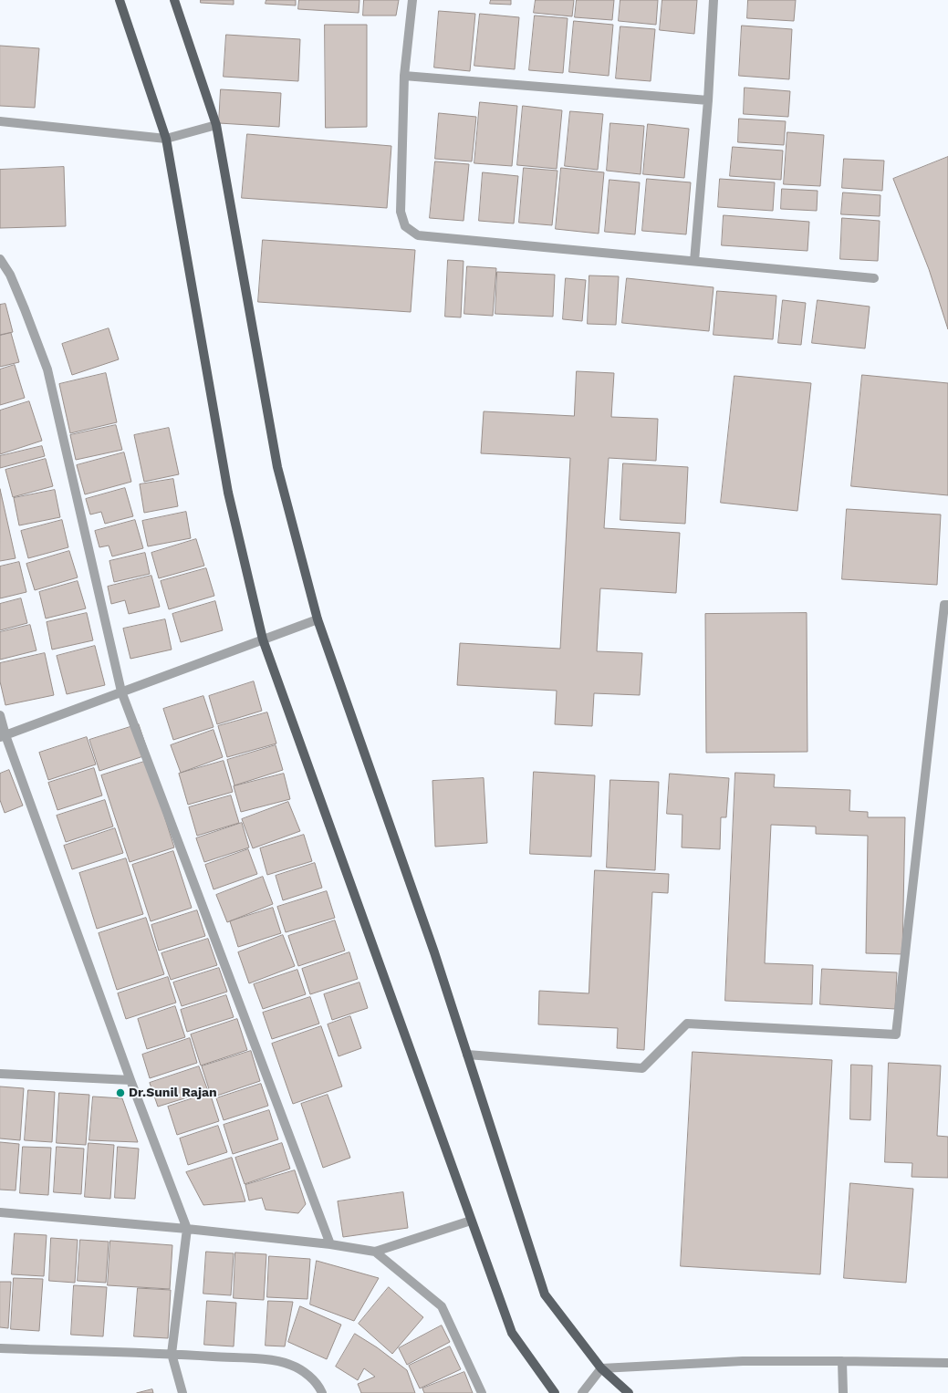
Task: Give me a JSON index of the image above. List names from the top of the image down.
{
  "places": ["Dr.Sunil Rajan"]
}
